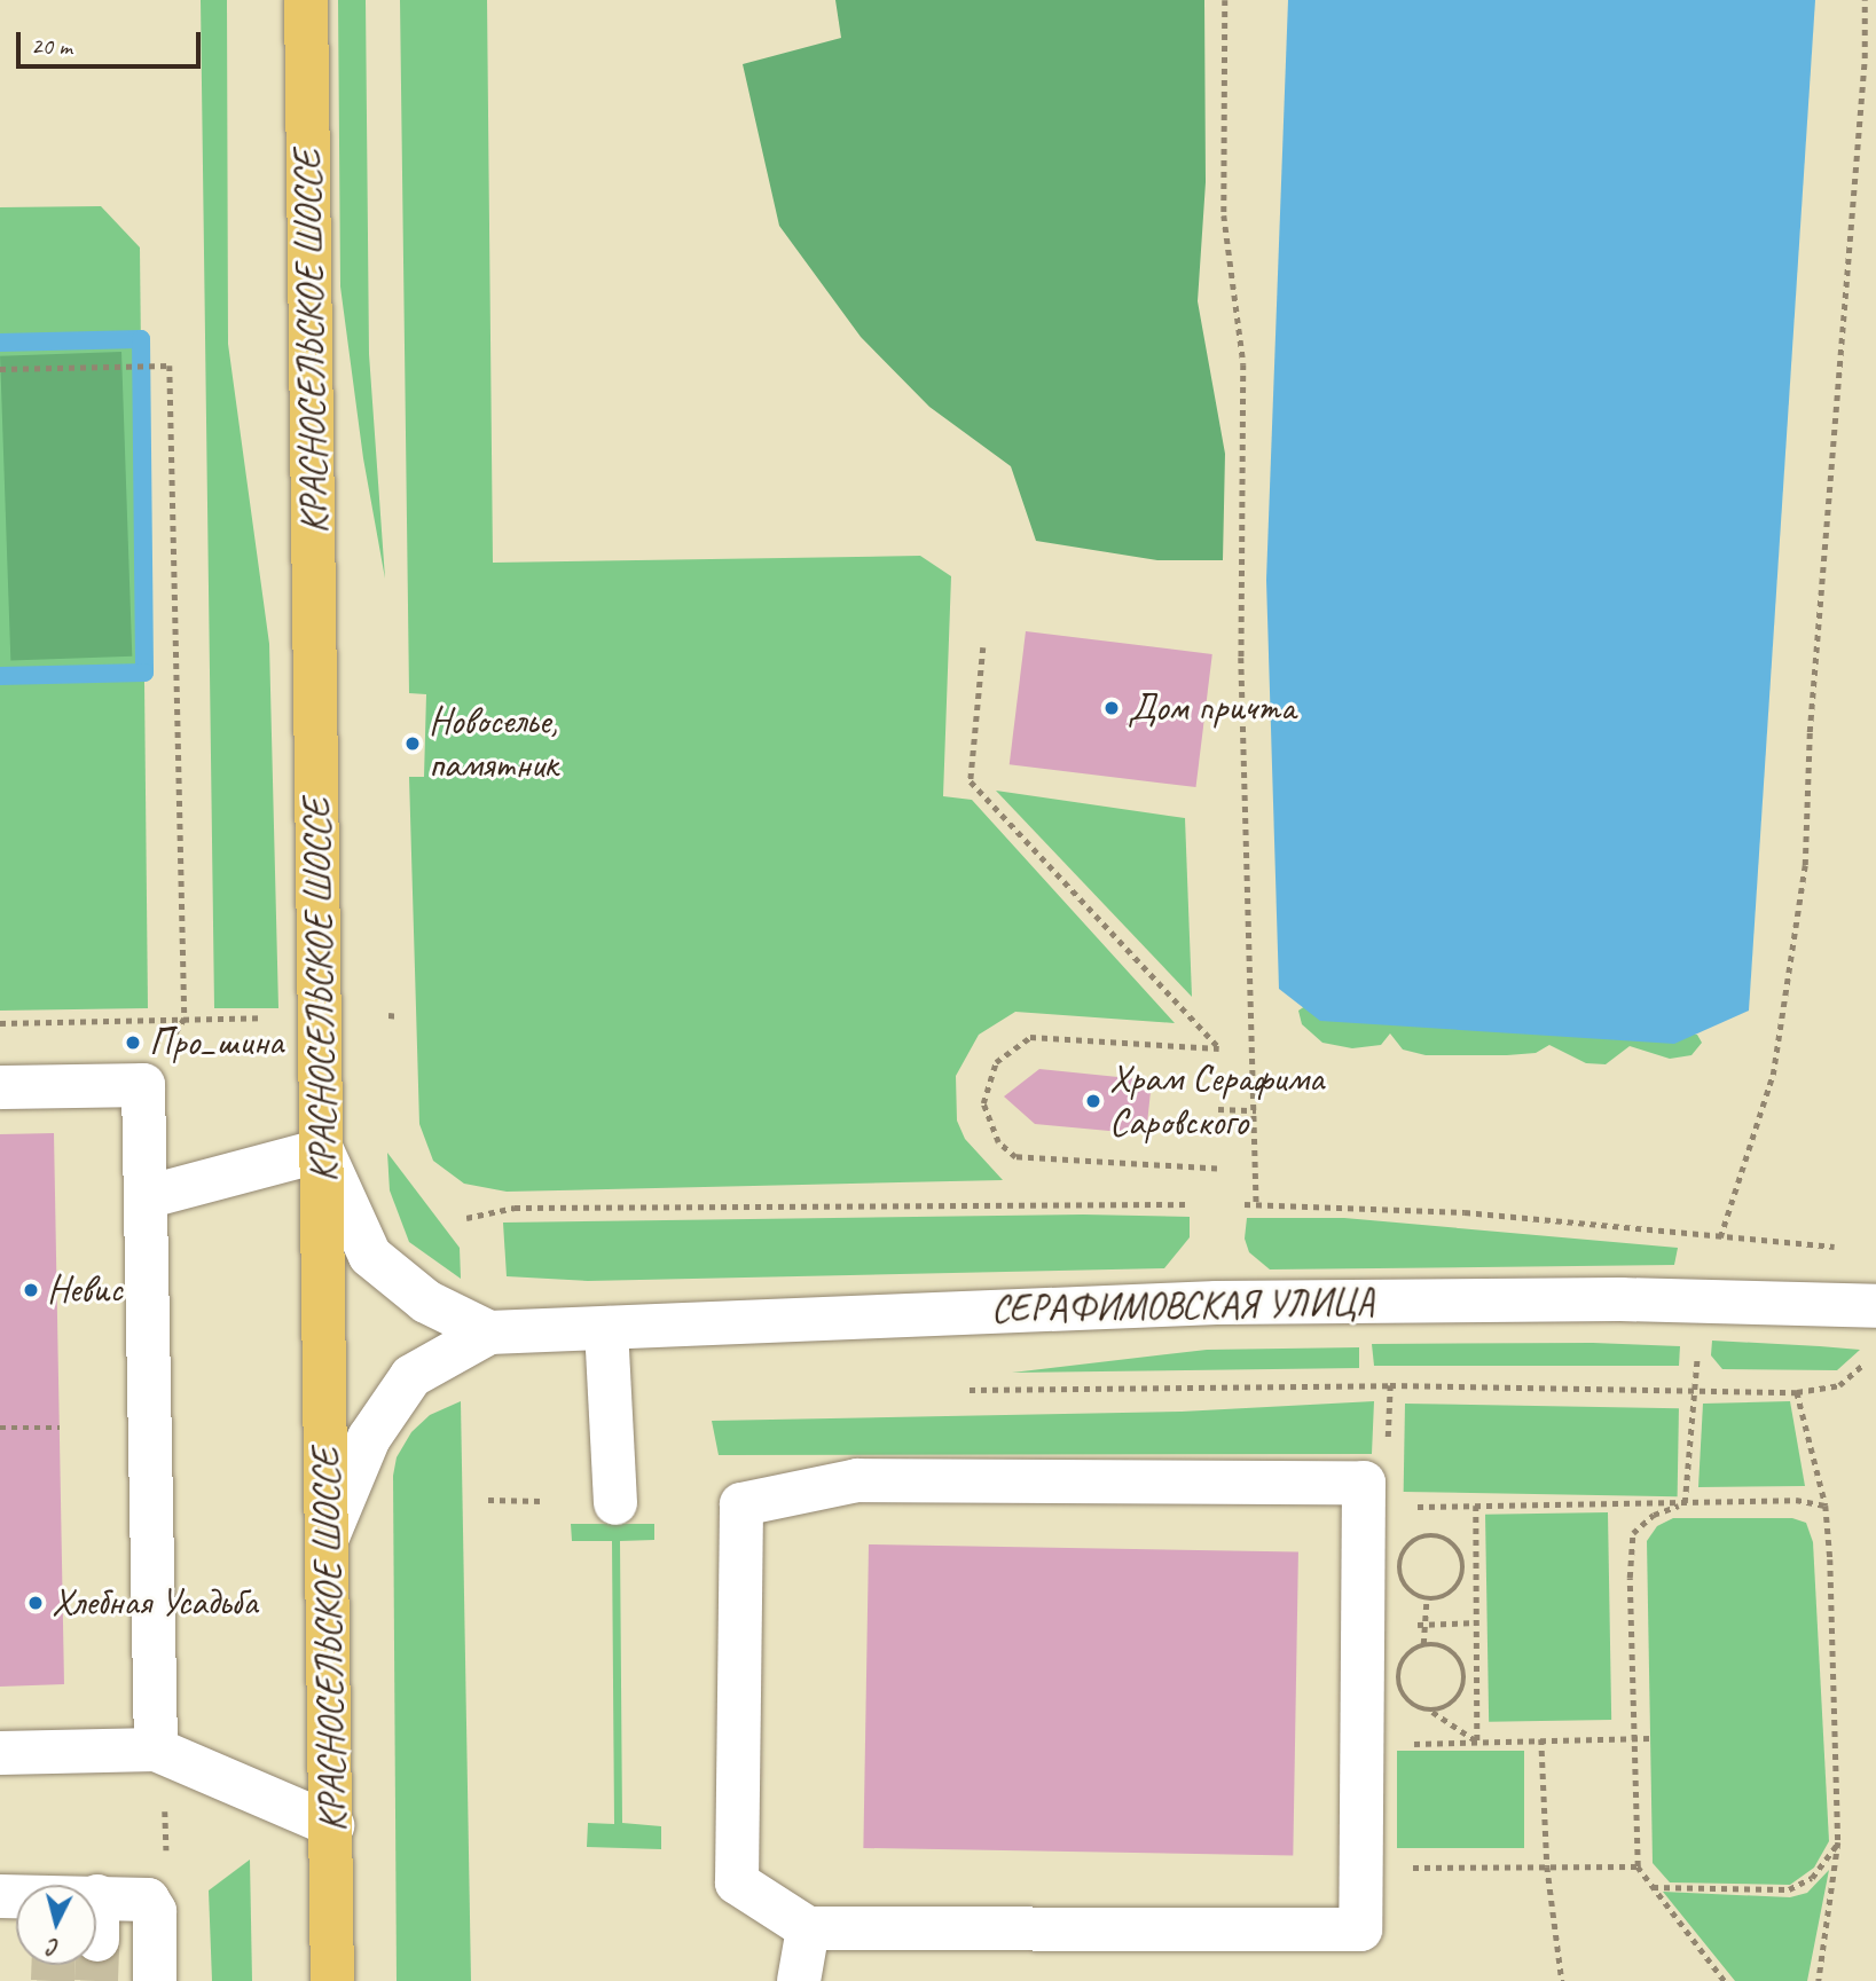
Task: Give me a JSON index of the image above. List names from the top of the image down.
{
  "streets": {
    "main road": ["КРАСНОСЕЛЬСКОЕ ШОССЕ"],
    "street": ["СЕРАФИМОВСКАЯ УЛИЦА"]
  },
  "crossings": [
    ["КРАСНОСЕЛЬСКОЕ ШОССЕ", "СЕРАФИМОВСКАЯ УЛИЦА"]
  ],
  "places": [
    "Дом причта",
    "Новоселье, памятник",
    "Про_шина",
    "Храм Серафима Саровского",
    "Невис",
    "Хлебная Усадьба"
  ],
  "scale_bar": "20 m",
  "north": "bottom"
}
